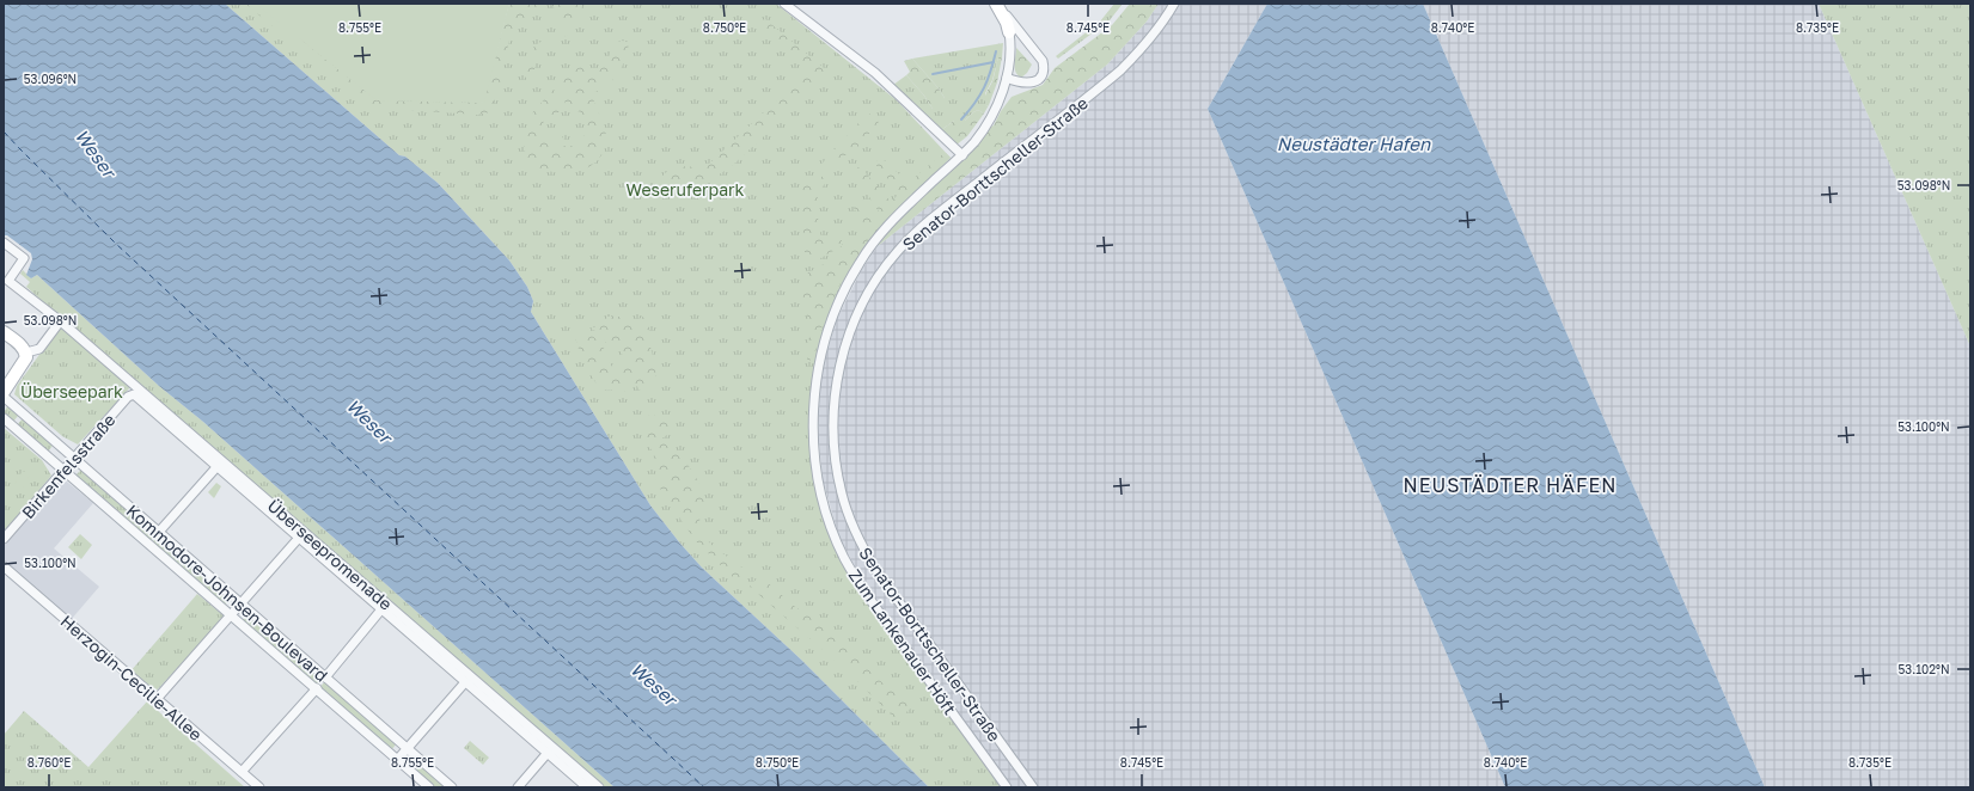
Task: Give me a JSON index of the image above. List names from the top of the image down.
{
  "streets": {
    "street": [
      "Senator-Borttscheller-Straße",
      "Birkenfelsstraße",
      "Überseepromenade",
      "Kommodore-Johnsen-Boulevard",
      "Zum Lankenauer Höft",
      "Herzogin-Cecilie-Allee"
    ]
  },
  "crossings": [
    ["Birkenfelsstraße", "Überseepromenade"],
    ["Birkenfelsstraße", "Kommodore-Johnsen-Boulevard"]
  ],
  "districts": ["NEUSTÄDTER HÄFEN"],
  "water": ["Neustädter Hafen", "Weser"],
  "parks": ["Weseruferpark", "Überseepark"],
  "coordinates": [
    "8.755°E",
    "8.750°E",
    "8.745°E",
    "8.740°E",
    "8.735°E",
    "53.096°N",
    "53.098°N",
    "53.100°N",
    "53.102°N",
    "8.760°E"
  ]
}
